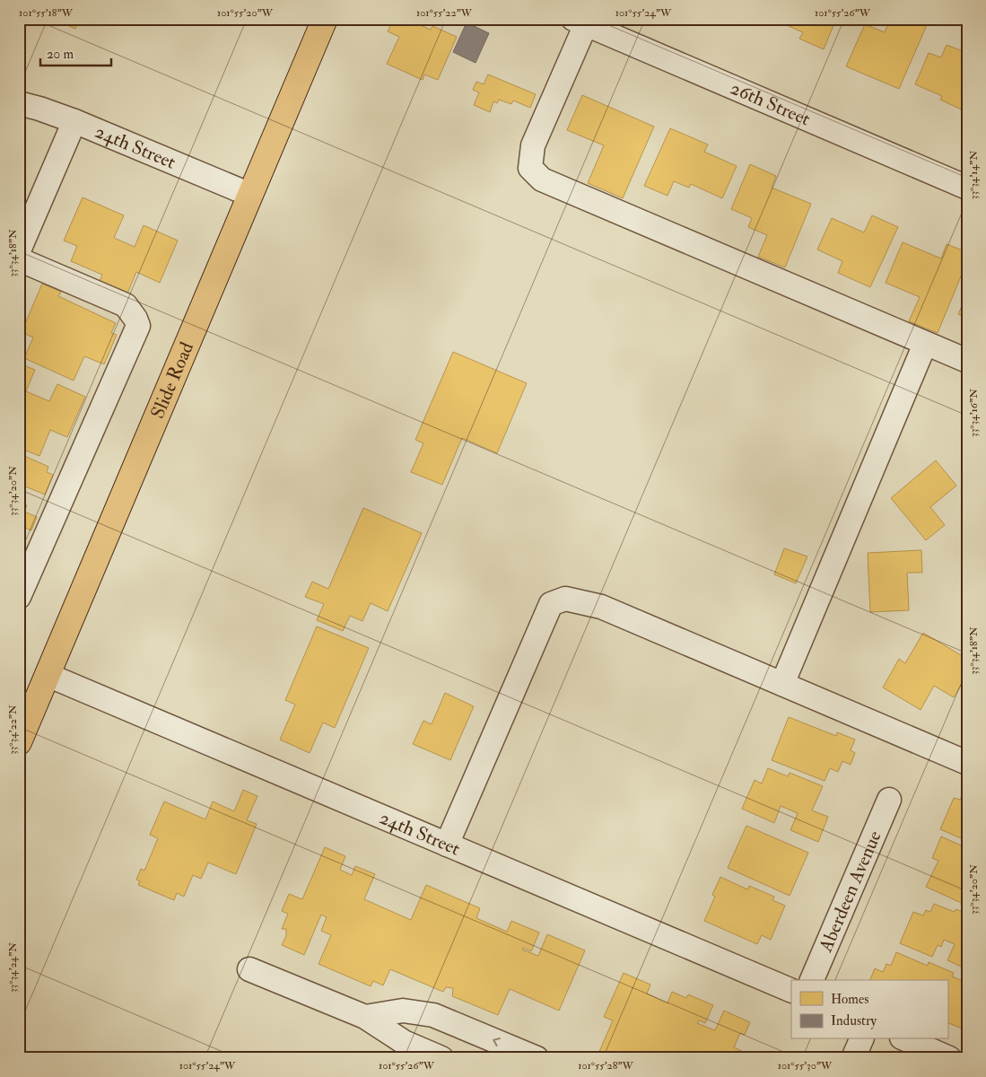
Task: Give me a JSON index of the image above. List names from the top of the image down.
{
  "streets": {
    "main road": ["Slide Road"],
    "street": ["26th Street", "24th Street", "Aberdeen Avenue"]
  },
  "crossings": [
    ["24th Street", "Slide Road"]
  ],
  "legend": ["Homes", "Industry"],
  "scale_bar": "20 m",
  "coordinates": [
    "101°55'18\"W",
    "101°55'20\"W",
    "101°55'22\"W",
    "101°55'24\"W",
    "101°55'26\"W",
    "33°34'14\"N",
    "33°34'18\"N",
    "33°34'16\"N",
    "33°34'20\"N",
    "33°34'22\"N",
    "33°34'24\"N",
    "101°55'28\"W",
    "101°55'30\"W"
  ]
}
